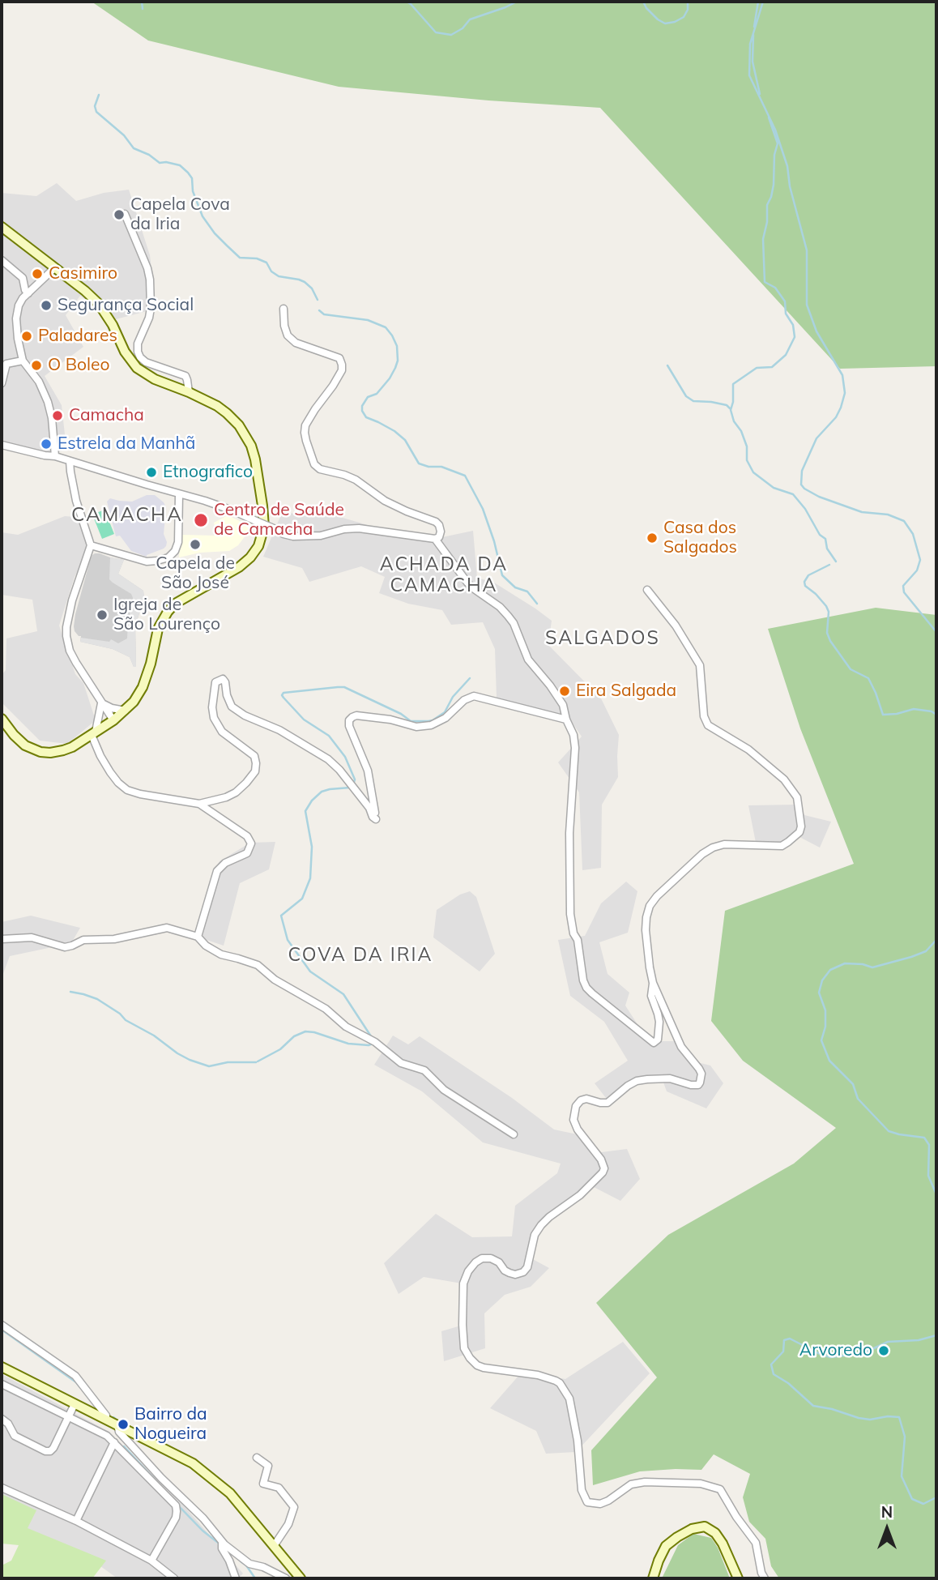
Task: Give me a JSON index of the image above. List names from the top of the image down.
{
  "districts": [
    "CAMACHA",
    "ACHADA DA CAMACHA",
    "SALGADOS",
    "COVA DA IRIA"
  ],
  "places": [
    "Capela Cova da Iria",
    "Casimiro",
    "Segurança Social",
    "Paladares",
    "O Boleo",
    "Camacha",
    "Estrela da Manhã",
    "Etnografico",
    "Centro de Saúde de Camacha",
    "Casa dos Salgados",
    "Capela de São José",
    "Igreja de São Lourenço",
    "Eira Salgada",
    "Arvoredo",
    "Bairro da Nogueira"
  ],
  "north": "top"
}
